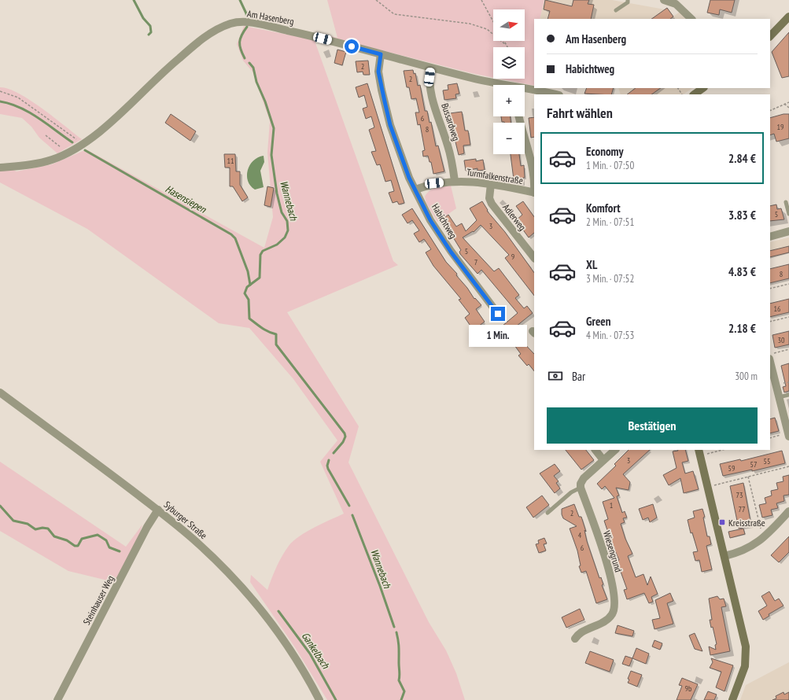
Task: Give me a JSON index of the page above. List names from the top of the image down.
{
  "streets": {
    "street": [
      "Am Hasenberg",
      "Bussardweg",
      "Turmfalkenstraße",
      "Adlerweg",
      "Habichtweg",
      "Syburger Straße",
      "Wiesengrund",
      "Steinhauser Weg"
    ]
  },
  "crossings": [
    ["Am Hasenberg", "Bussardweg"],
    ["Am Hasenberg", "Habichtweg"],
    ["Bussardweg", "Turmfalkenstraße"],
    ["Turmfalkenstraße", "Adlerweg"],
    ["Turmfalkenstraße", "Habichtweg"],
    ["Syburger Straße", "Steinhauser Weg"]
  ],
  "water": ["Hasensiepen", "Wannebach", "Gankelbach"],
  "places": {
    "transit": ["Kreisstraße"]
  },
  "house_numbers": [
    "2",
    "2",
    "6",
    "19",
    "8",
    "11",
    "5",
    "3",
    "5",
    "9",
    "7",
    "8",
    "16",
    "30",
    "3",
    "55",
    "57",
    "59",
    "73",
    "1",
    "77",
    "2",
    "4",
    "6",
    "9b"
  ],
  "north": "right",
  "page": {
    "map_buttons": ["+", "−"],
    "banner": ["Am Hasenberg", "Habichtweg"],
    "heading": "Fahrt wählen",
    "list": [
      {
        "name": "Economy",
        "note": "1 Min. · 07:50",
        "value": "2.84 €"
      },
      {
        "name": "Komfort",
        "note": "2 Min. · 07:51",
        "value": "3.83 €"
      },
      {
        "name": "XL",
        "note": "3 Min. · 07:52",
        "value": "4.83 €"
      },
      {
        "name": "Green",
        "note": "4 Min. · 07:53",
        "value": "2.18 €"
      }
    ],
    "bubble": "1 Min.",
    "pay": ["Bar", "300 m"],
    "buttons": "Bestätigen"
  }
}
